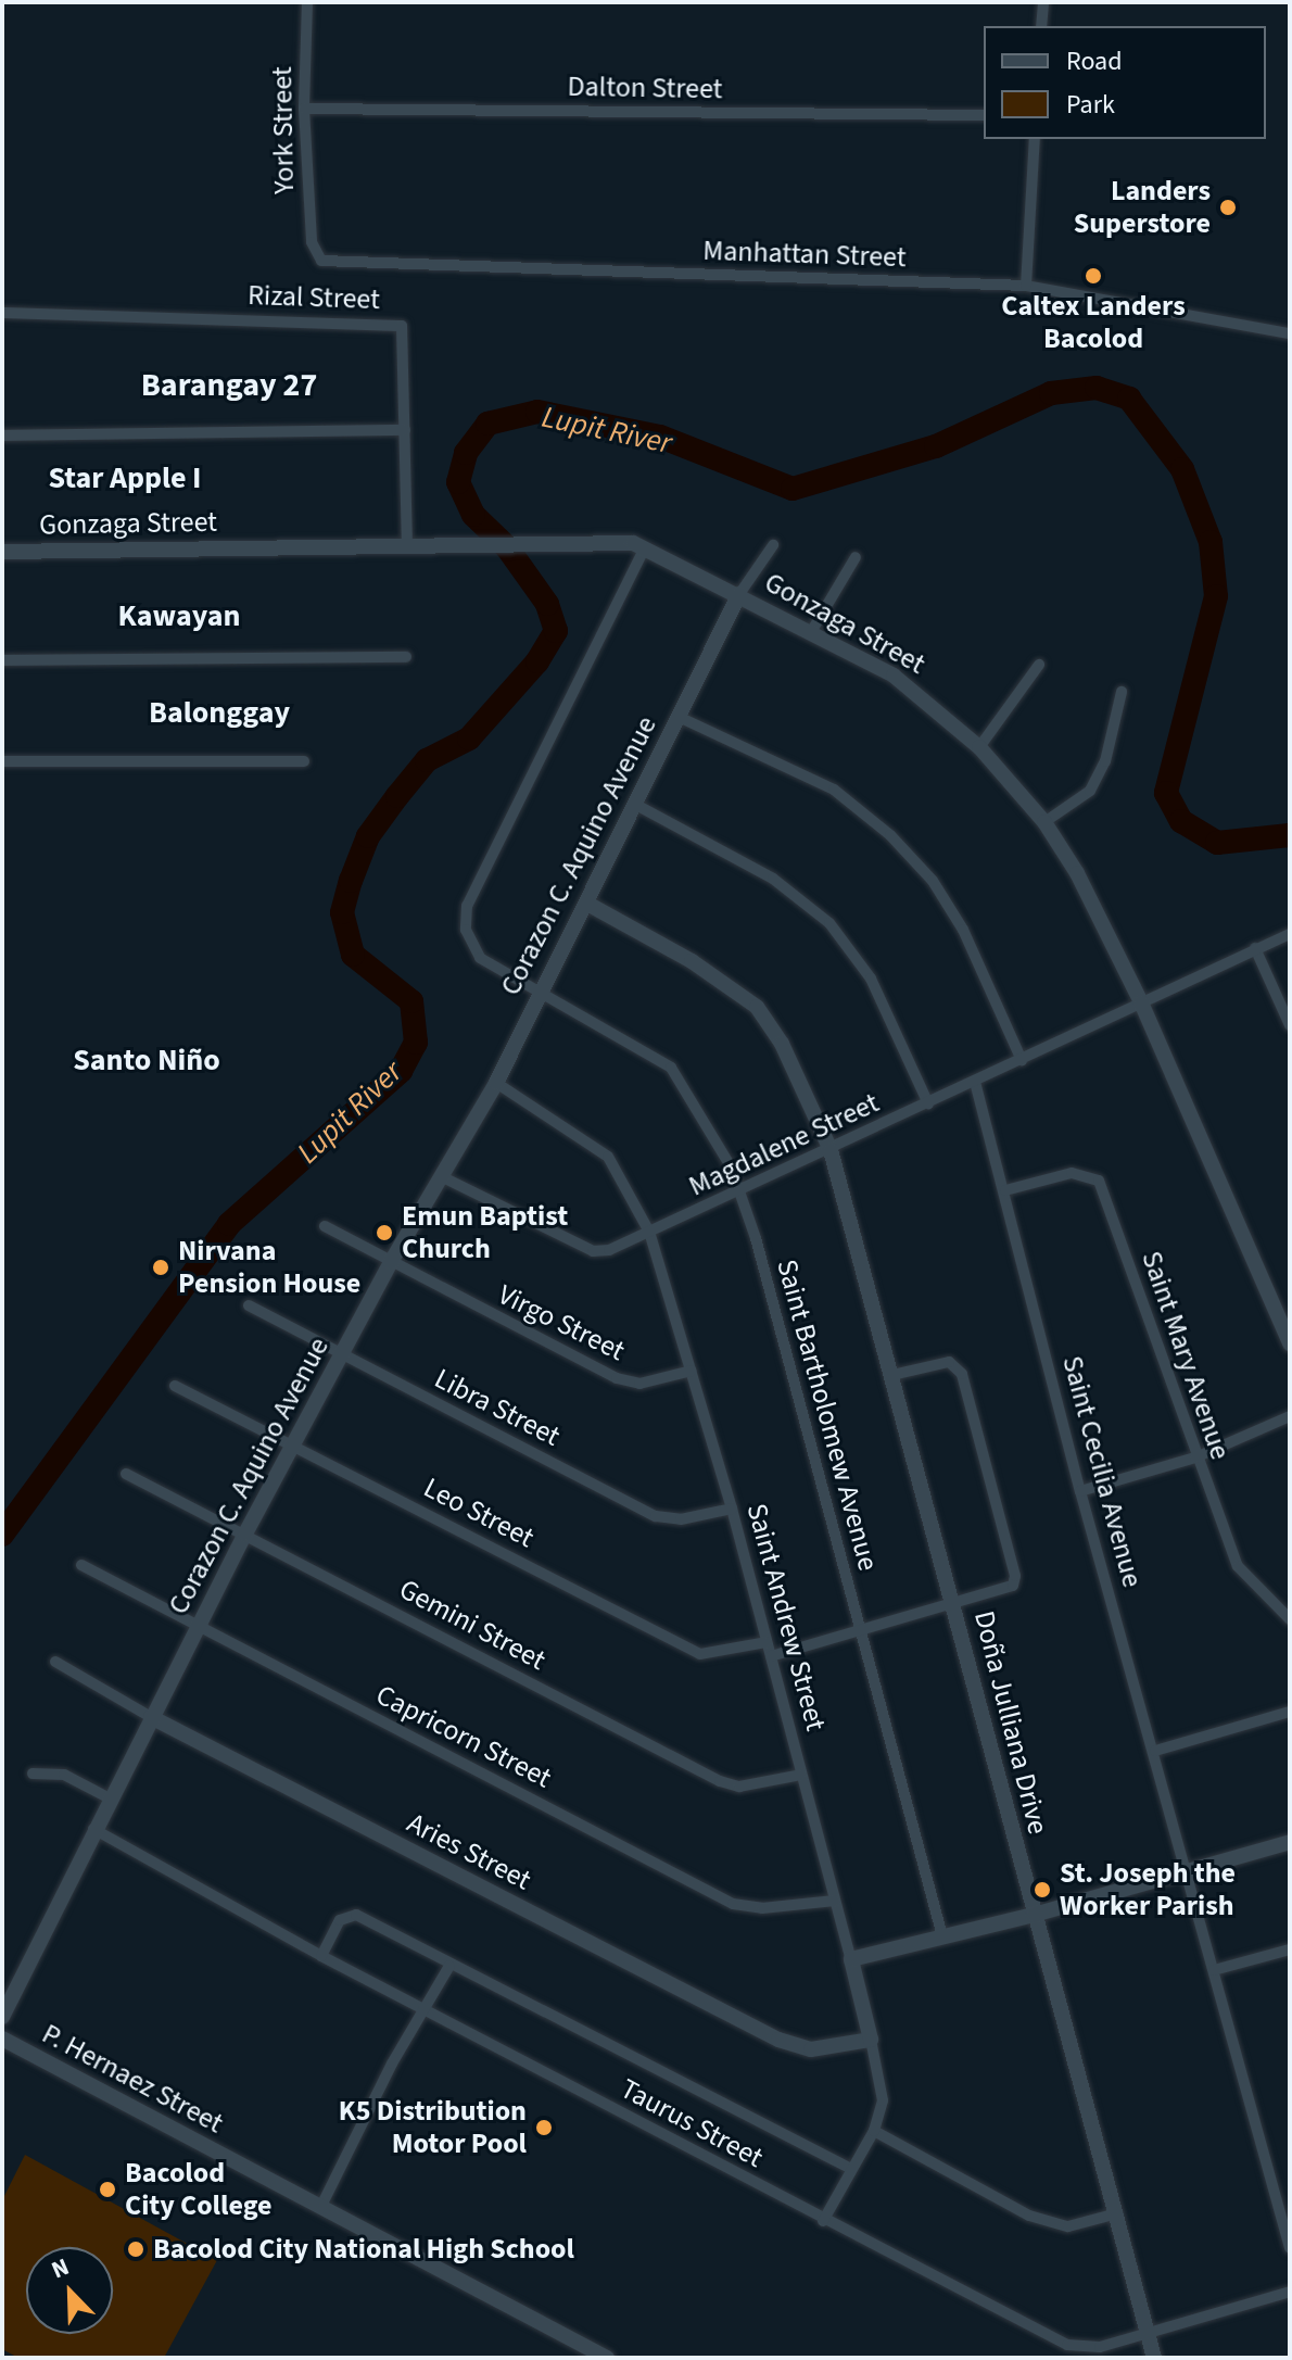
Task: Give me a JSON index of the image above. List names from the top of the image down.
{
  "streets": {
    "street": [
      "Dalton Street",
      "York Street",
      "Manhattan Street",
      "Rizal Street",
      "Gonzaga Street",
      "Corazon C. Aquino Avenue",
      "Magdalene Street",
      "Virgo Street",
      "Saint Mary Avenue",
      "Libra Street",
      "Saint Bartholomew Avenue",
      "Saint Cecilia Avenue",
      "Leo Street",
      "Saint Andrew Street",
      "Gemini Street",
      "Doña Julliana Drive",
      "Capricorn Street",
      "Aries Street",
      "P. Hernaez Street",
      "Taurus Street"
    ]
  },
  "crossings": [
    ["Dalton Street", "York Street"],
    ["York Street", "Manhattan Street"],
    ["Rizal Street", "Gonzaga Street"],
    ["Gonzaga Street", "Corazon C. Aquino Avenue"],
    ["Gonzaga Street", "Magdalene Street"],
    ["Gonzaga Street", "Saint Bartholomew Avenue"],
    ["Corazon C. Aquino Avenue", "Magdalene Street"],
    ["Corazon C. Aquino Avenue", "Virgo Street"],
    ["Corazon C. Aquino Avenue", "Libra Street"],
    ["Corazon C. Aquino Avenue", "Saint Bartholomew Avenue"],
    ["Corazon C. Aquino Avenue", "Leo Street"],
    ["Corazon C. Aquino Avenue", "Saint Andrew Street"],
    ["Corazon C. Aquino Avenue", "Gemini Street"],
    ["Corazon C. Aquino Avenue", "Doña Julliana Drive"],
    ["Corazon C. Aquino Avenue", "Capricorn Street"],
    ["Corazon C. Aquino Avenue", "Aries Street"],
    ["Corazon C. Aquino Avenue", "Taurus Street"],
    ["Magdalene Street", "Saint Bartholomew Avenue"],
    ["Magdalene Street", "Saint Cecilia Avenue"],
    ["Magdalene Street", "Saint Andrew Street"],
    ["Magdalene Street", "Doña Julliana Drive"],
    ["Virgo Street", "Saint Andrew Street"],
    ["Saint Mary Avenue", "Saint Cecilia Avenue"],
    ["Libra Street", "Saint Andrew Street"],
    ["Leo Street", "Saint Andrew Street"],
    ["Saint Andrew Street", "Gemini Street"],
    ["Saint Andrew Street", "Capricorn Street"],
    ["Saint Andrew Street", "Aries Street"],
    ["Saint Andrew Street", "Taurus Street"],
    ["Doña Julliana Drive", "Taurus Street"]
  ],
  "districts": [
    "Barangay 27",
    "Star Apple I",
    "Kawayan",
    "Balonggay",
    "Santo Niño"
  ],
  "water": ["Lupit River"],
  "places": [
    "Landers Superstore",
    "Caltex Landers Bacolod",
    "Emun Baptist Church",
    "Nirvana Pension House",
    "St. Joseph the Worker Parish",
    "K5 Distribution Motor Pool",
    "Bacolod City College",
    "Bacolod City National High School"
  ],
  "legend": ["Road", "Park"],
  "north": "top left"
}
